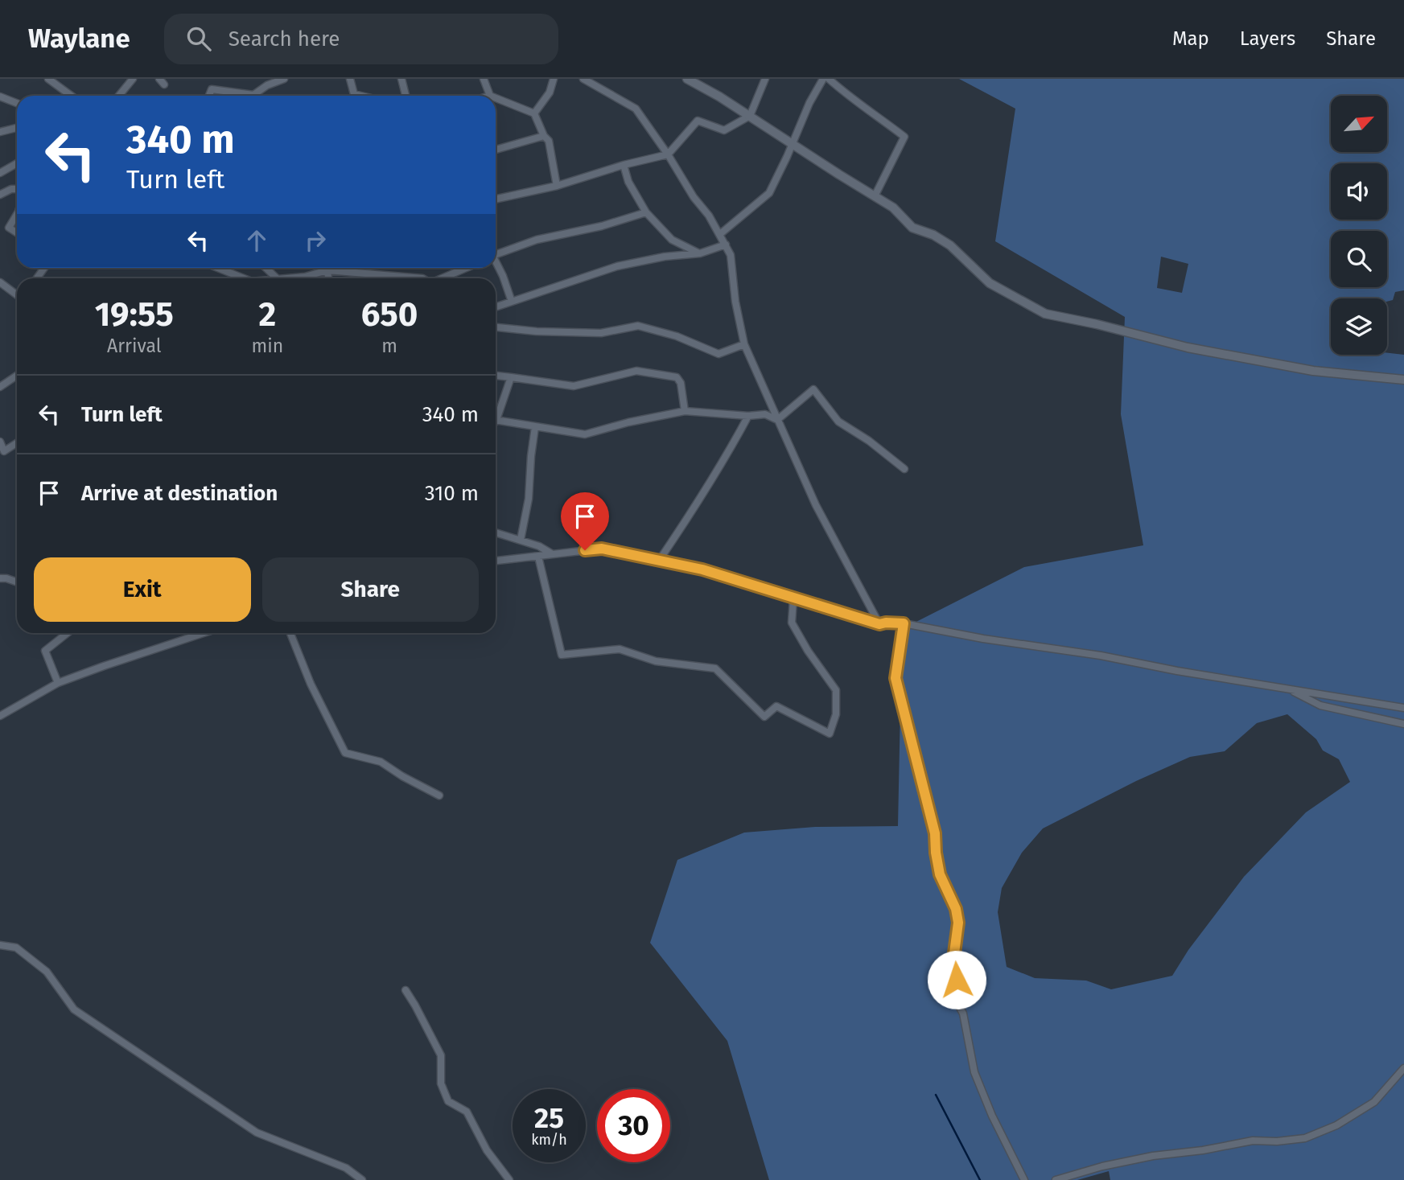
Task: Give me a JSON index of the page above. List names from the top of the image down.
{
  "north": "top right",
  "page": {
    "header": "Waylane",
    "search": "Search here",
    "nav": ["Map", "Layers", "Share"],
    "turn": ["340 m", "Turn left"],
    "eta": [
      "19:55",
      "Arrival",
      "2",
      "min",
      "650",
      "m"
    ],
    "list": [
      {
        "name": "Turn left",
        "value": "340 m"
      },
      {
        "name": "Arrive at destination",
        "value": "310 m"
      }
    ],
    "buttons": ["Exit", "Share"],
    "speed": "25 km/h",
    "limit": "30"
  }
}
